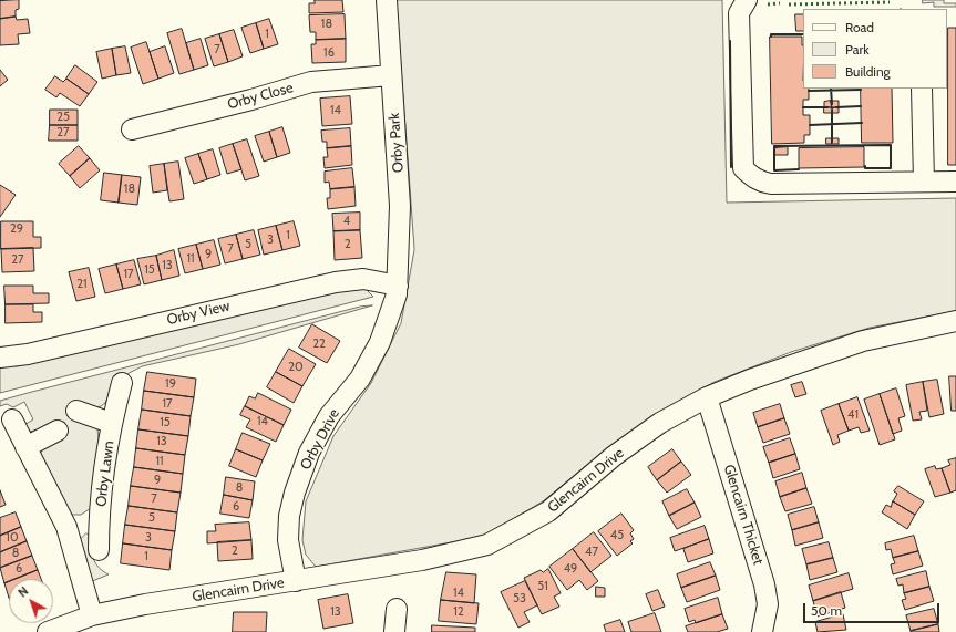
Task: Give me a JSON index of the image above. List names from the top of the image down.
{
  "streets": {
    "street": [
      "Orby Close",
      "Orby Park",
      "Orby View",
      "Orby Drive",
      "Orby Lawn",
      "Glencairn Drive",
      "Glencairn Thicket"
    ]
  },
  "crossings": [
    ["Orby Close", "Orby Park"],
    ["Orby Park", "Orby View"],
    ["Orby Park", "Orby Drive"],
    ["Orby View", "Orby Drive"],
    ["Orby Drive", "Glencairn Drive"],
    ["Glencairn Drive", "Glencairn Thicket"]
  ],
  "house_numbers": [
    "18",
    "1",
    "7",
    "16",
    "14",
    "25",
    "27",
    "18",
    "4",
    "29",
    "1",
    "3",
    "5",
    "2",
    "7",
    "9",
    "11",
    "27",
    "13",
    "15",
    "17",
    "21",
    "22",
    "20",
    "19",
    "17",
    "41",
    "14",
    "15",
    "13",
    "11",
    "9",
    "8",
    "7",
    "6",
    "5",
    "45",
    "10",
    "3",
    "2",
    "47",
    "8",
    "1",
    "6",
    "49",
    "51",
    "14",
    "53",
    "13",
    "12"
  ],
  "legend": ["Road", "Park", "Building"],
  "scale_bar": "50 m",
  "north": "top left"
}
